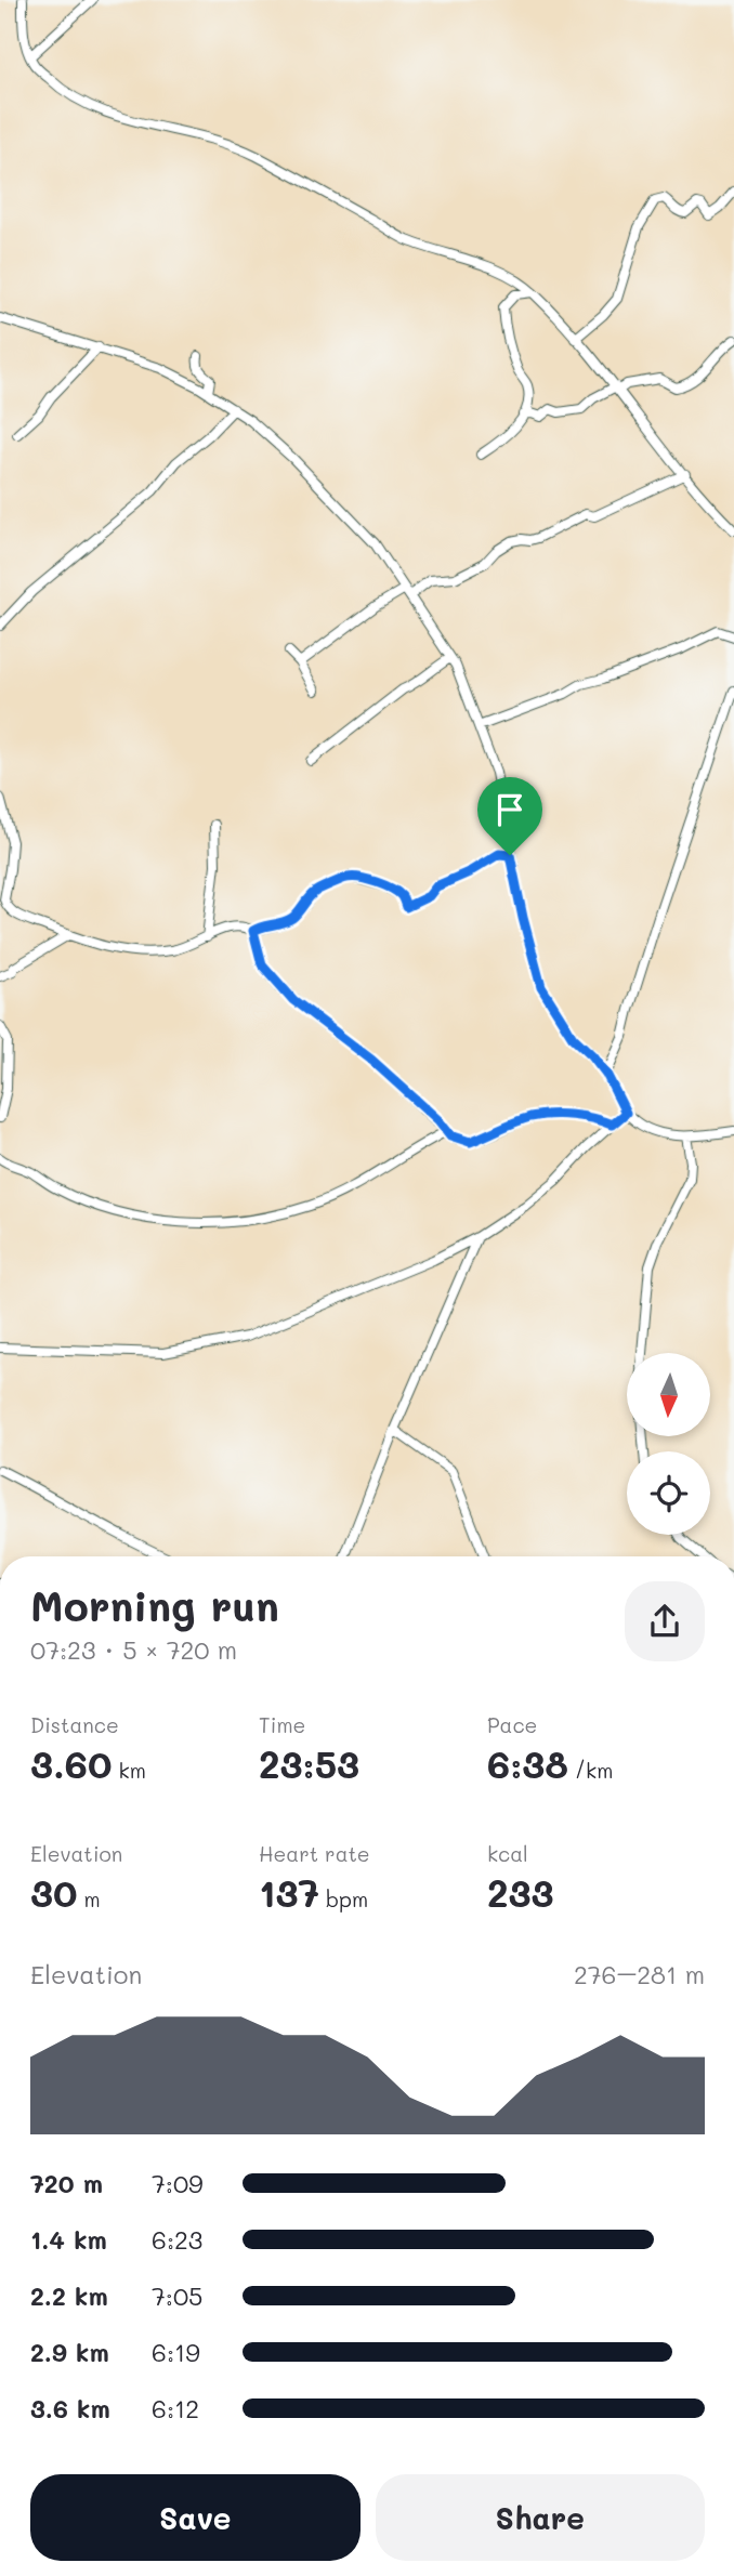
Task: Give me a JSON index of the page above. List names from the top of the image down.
{
  "north": "bottom",
  "page": {
    "heading": ["Morning run", "07:23 · 5 × 720 m"],
    "stats": [
      ["Distance", "3.60 km"],
      ["Time", "23:53"],
      ["Pace", "6:38 /km"],
      ["Elevation", "30 m"],
      ["Heart rate", "137 bpm"],
      ["kcal", "233"]
    ],
    "chart": ["Elevation", "276–281 m"],
    "list": [
      {
        "name": "720 m",
        "note": "7:09"
      },
      {
        "name": "1.4 km",
        "note": "6:23"
      },
      {
        "name": "2.2 km",
        "note": "7:05"
      },
      {
        "name": "2.9 km",
        "note": "6:19"
      },
      {
        "name": "3.6 km",
        "note": "6:12"
      }
    ],
    "buttons": ["Save", "Share"]
  }
}
